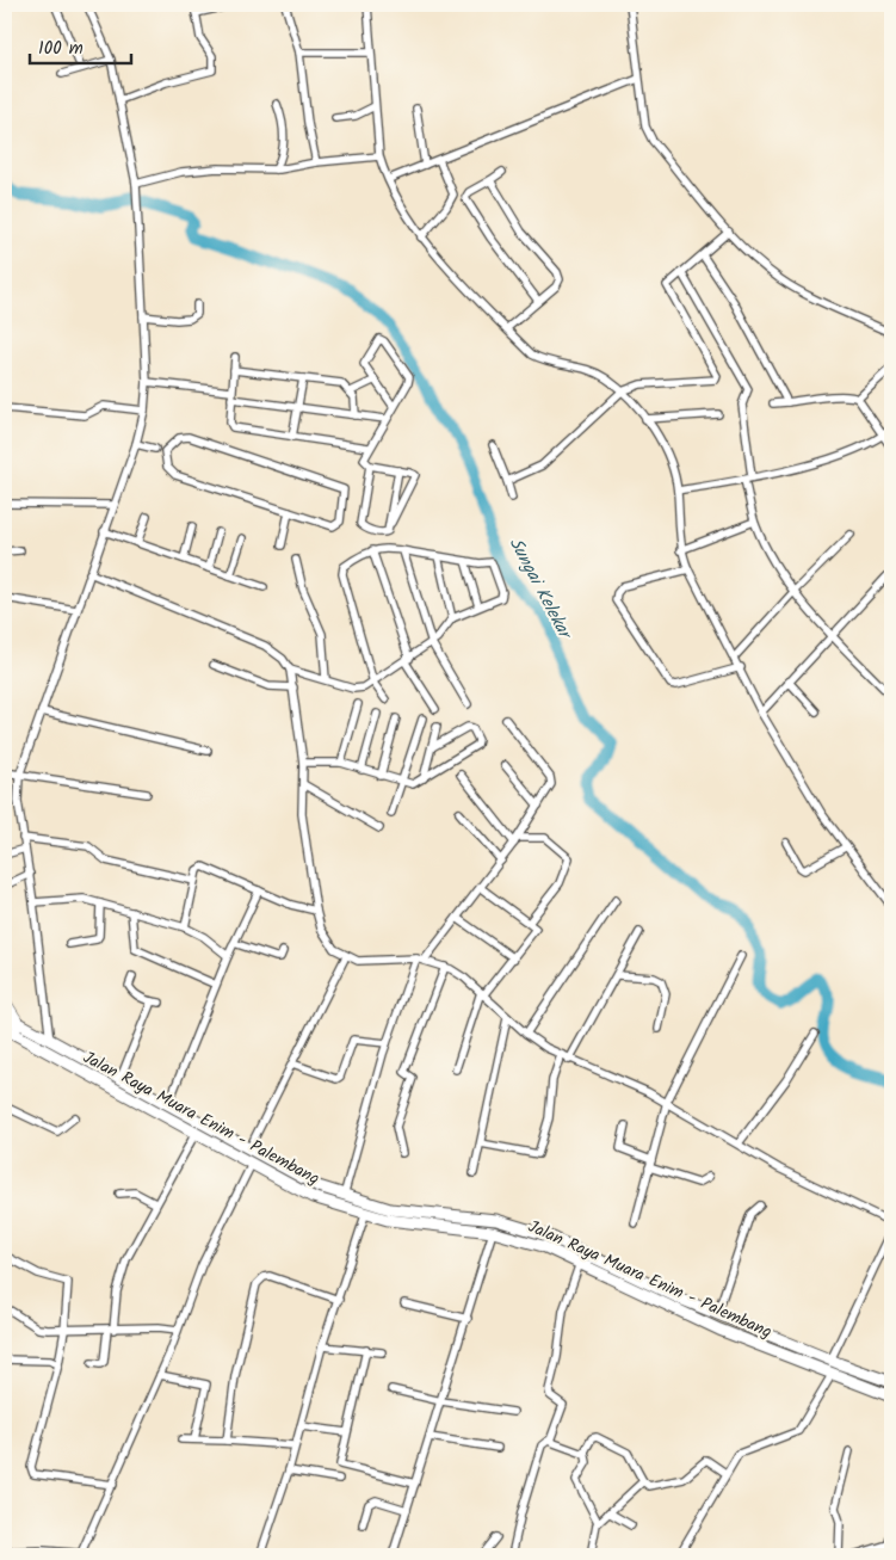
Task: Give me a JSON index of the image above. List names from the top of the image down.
{
  "streets": {
    "main road": ["Jalan Raya Muara Enim - Palembang"]
  },
  "water": ["Sungai Kelekar"],
  "scale_bar": "100 m"
}
